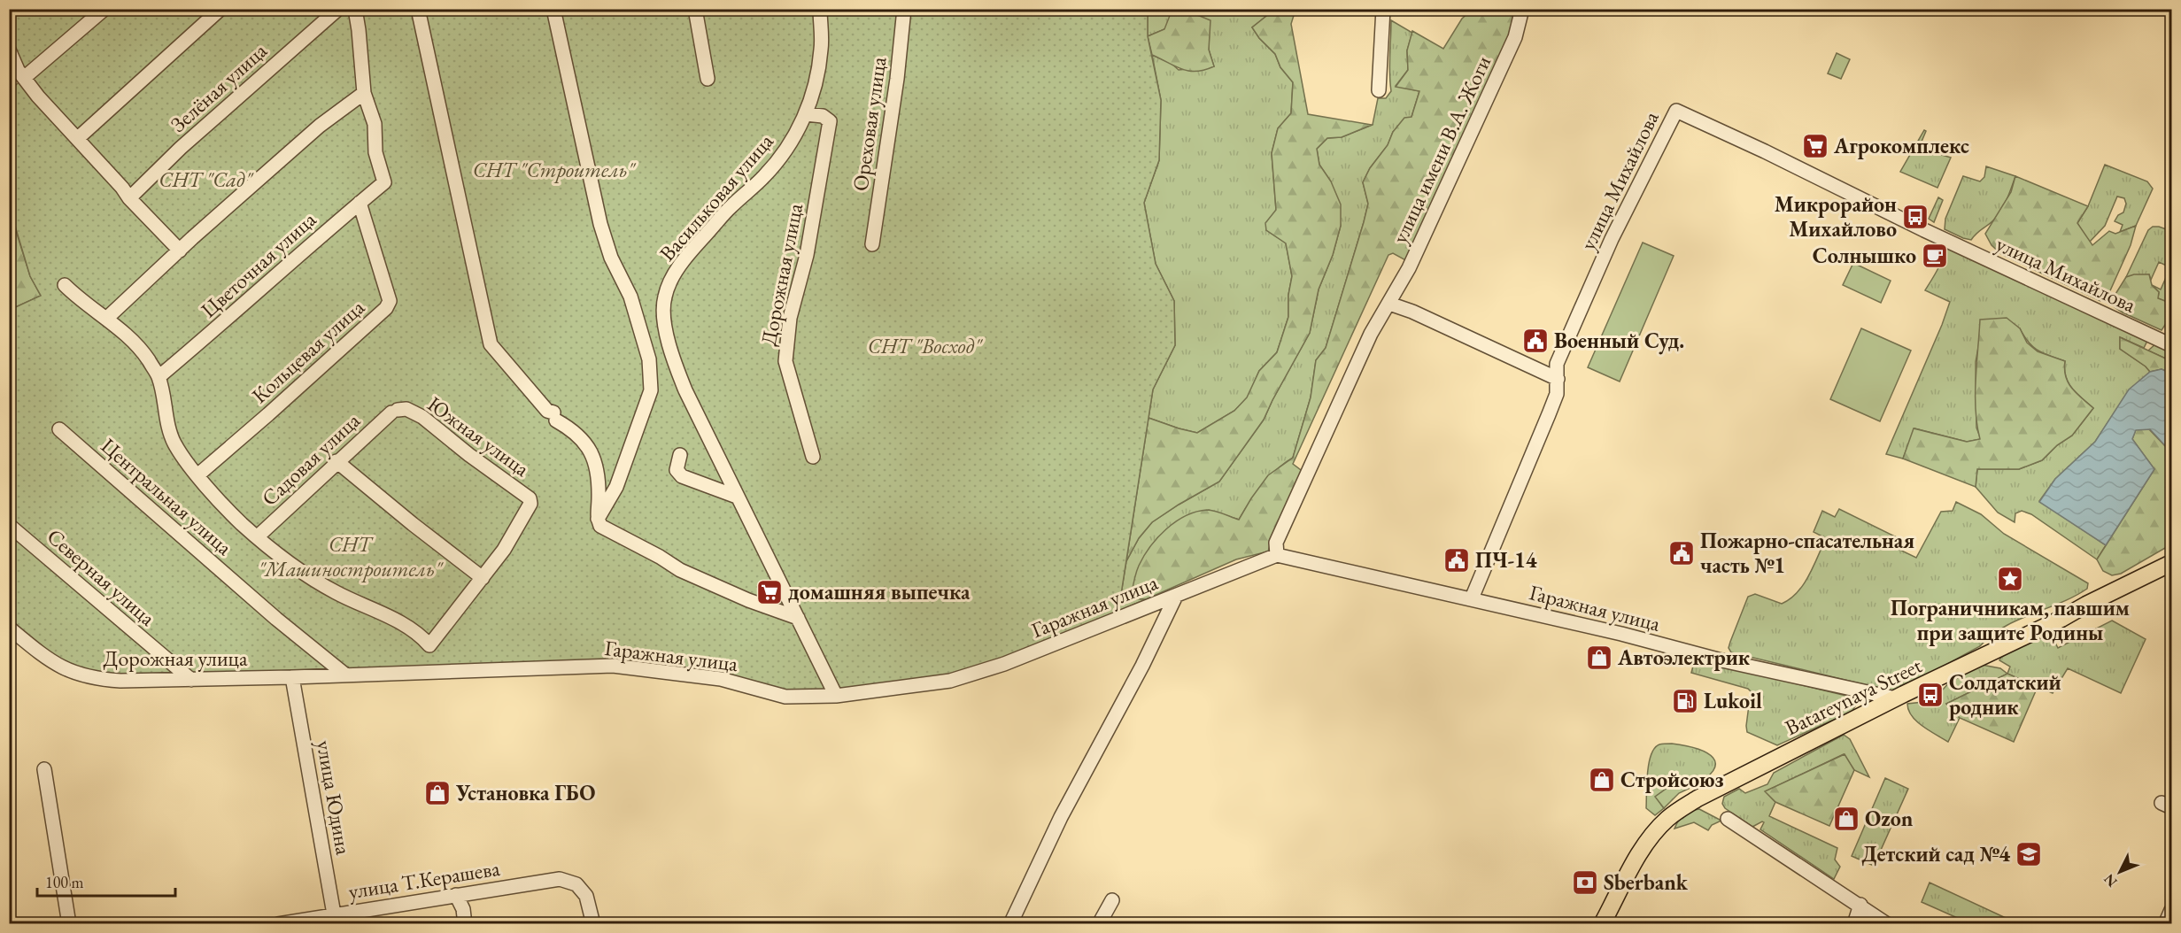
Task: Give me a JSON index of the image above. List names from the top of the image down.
{
  "streets": {
    "main road": ["Batareynaya Street"],
    "street": [
      "Зелёная улица",
      "Ореховая улица",
      "улица имени В.А. Жоги",
      "улица Михайлова",
      "Васильковая улица",
      "Цветочная улица",
      "Дорожная улица",
      "Кольцевая улица",
      "Южная улица",
      "Садовая улица",
      "Центральная улица",
      "Северная улица",
      "Гаражная улица",
      "улица Юдина",
      "улица Т.Керашева"
    ]
  },
  "crossings": [
    ["улица имени В.А. Жоги", "Гаражная улица"],
    ["улица Михайлова", "Гаражная улица"],
    ["Васильковая улица", "Дорожная улица"],
    ["Цветочная улица", "Кольцевая улица"],
    ["Дорожная улица", "Северная улица"],
    ["Дорожная улица", "Гаражная улица"],
    ["Дорожная улица", "улица Юдина"],
    ["Южная улица", "Садовая улица"],
    ["Центральная улица", "Гаражная улица"],
    ["Гаражная улица", "Batareynaya Street"],
    ["Гаражная улица", "улица Юдина"],
    ["улица Юдина", "улица Т.Керашева"]
  ],
  "parks": [
    "СНТ \"Строитель\"",
    "СНТ \"Сад\"",
    "СНТ \"Восход\"",
    "СНТ \"Машиностроитель\""
  ],
  "places": {
    "supermarket": ["Агрокомплекс", "домашняя выпечка"],
    "bus stop": ["Микрорайон Михайлово", "Солдатский родник"],
    "cafe": ["Солнышко"],
    "public building": ["Военный Суд.", "Пожарно-спасательная часть №1", "ПЧ-14"],
    "place": ["Пограничникам, павшим при защите Родины"],
    "shop": [
      "Автоэлектрик",
      "Стройсоюз",
      "Установка ГБО",
      "Ozon"
    ],
    "fuel station": ["Lukoil"],
    "school or university": ["Детский сад №4"],
    "bank": ["Sberbank"]
  },
  "scale_bar": "100 m",
  "north": "bottom left"
}
